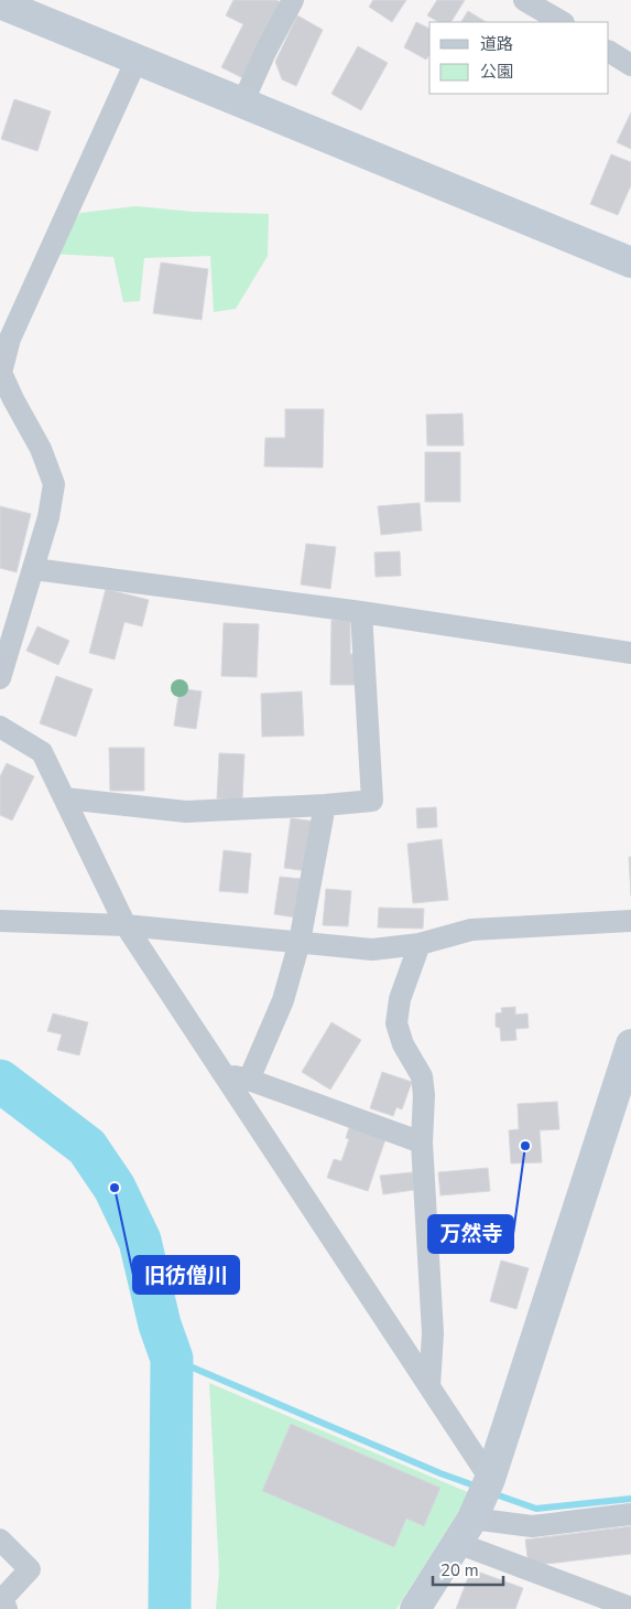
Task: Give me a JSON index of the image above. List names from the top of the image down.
{
  "places": ["万然寺", "旧彷僧川"],
  "legend": ["道路", "公園"],
  "scale_bar": "20 m"
}
